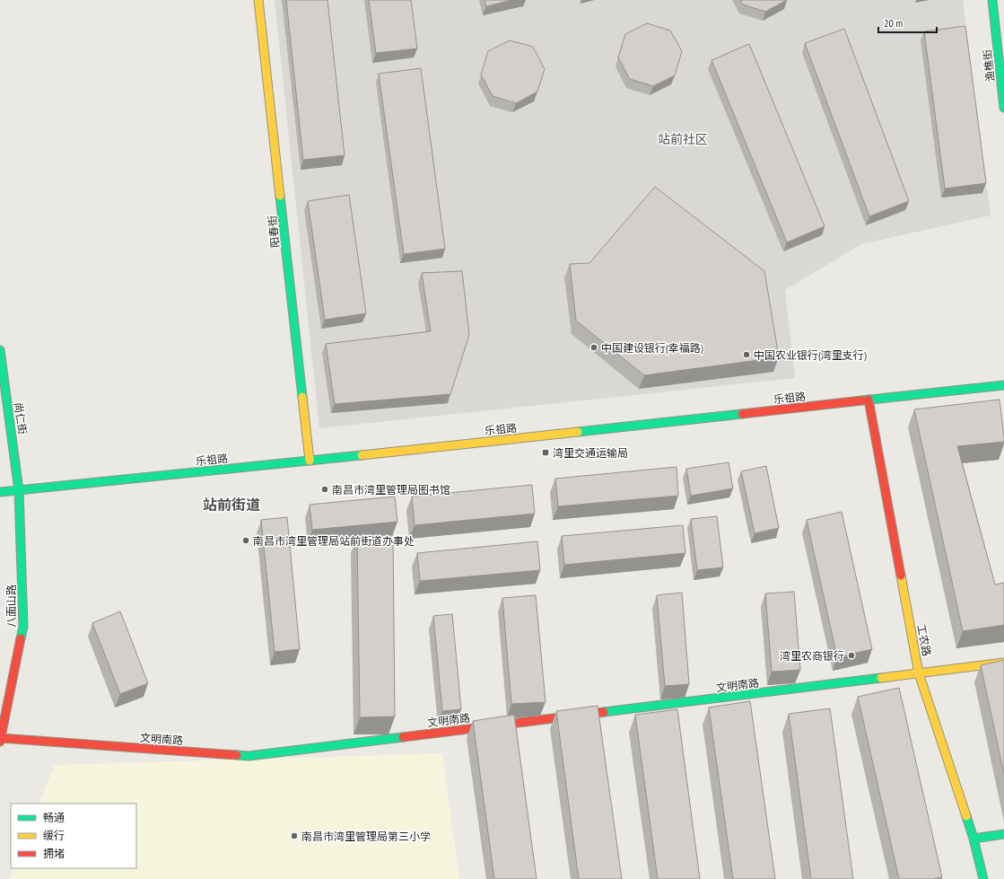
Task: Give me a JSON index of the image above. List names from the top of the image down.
{
  "streets": {
    "street": [
      "渔樵街",
      "阳春街",
      "乐祖路",
      "尚仁街",
      "八面山路",
      "工农路",
      "文明南路"
    ]
  },
  "crossings": [
    ["阳春街", "乐祖路"],
    ["乐祖路", "尚仁街"],
    ["乐祖路", "八面山路"],
    ["乐祖路", "工农路"],
    ["尚仁街", "八面山路"],
    ["八面山路", "文明南路"],
    ["工农路", "文明南路"]
  ],
  "districts": ["站前社区", "站前街道"],
  "places": {
    "other": [
      "中国建设银行(幸福路)",
      "中国农业银行(湾里支行)",
      "南昌市湾里管理局图书馆",
      "南昌市湾里管理局站前街道办事处",
      "湾里农商银行",
      "南昌市湾里管理局第三小学"
    ],
    "transit": ["湾里交通运输局"]
  },
  "legend": ["畅通", "缓行", "拥堵"],
  "scale_bar": "20 m"
}
